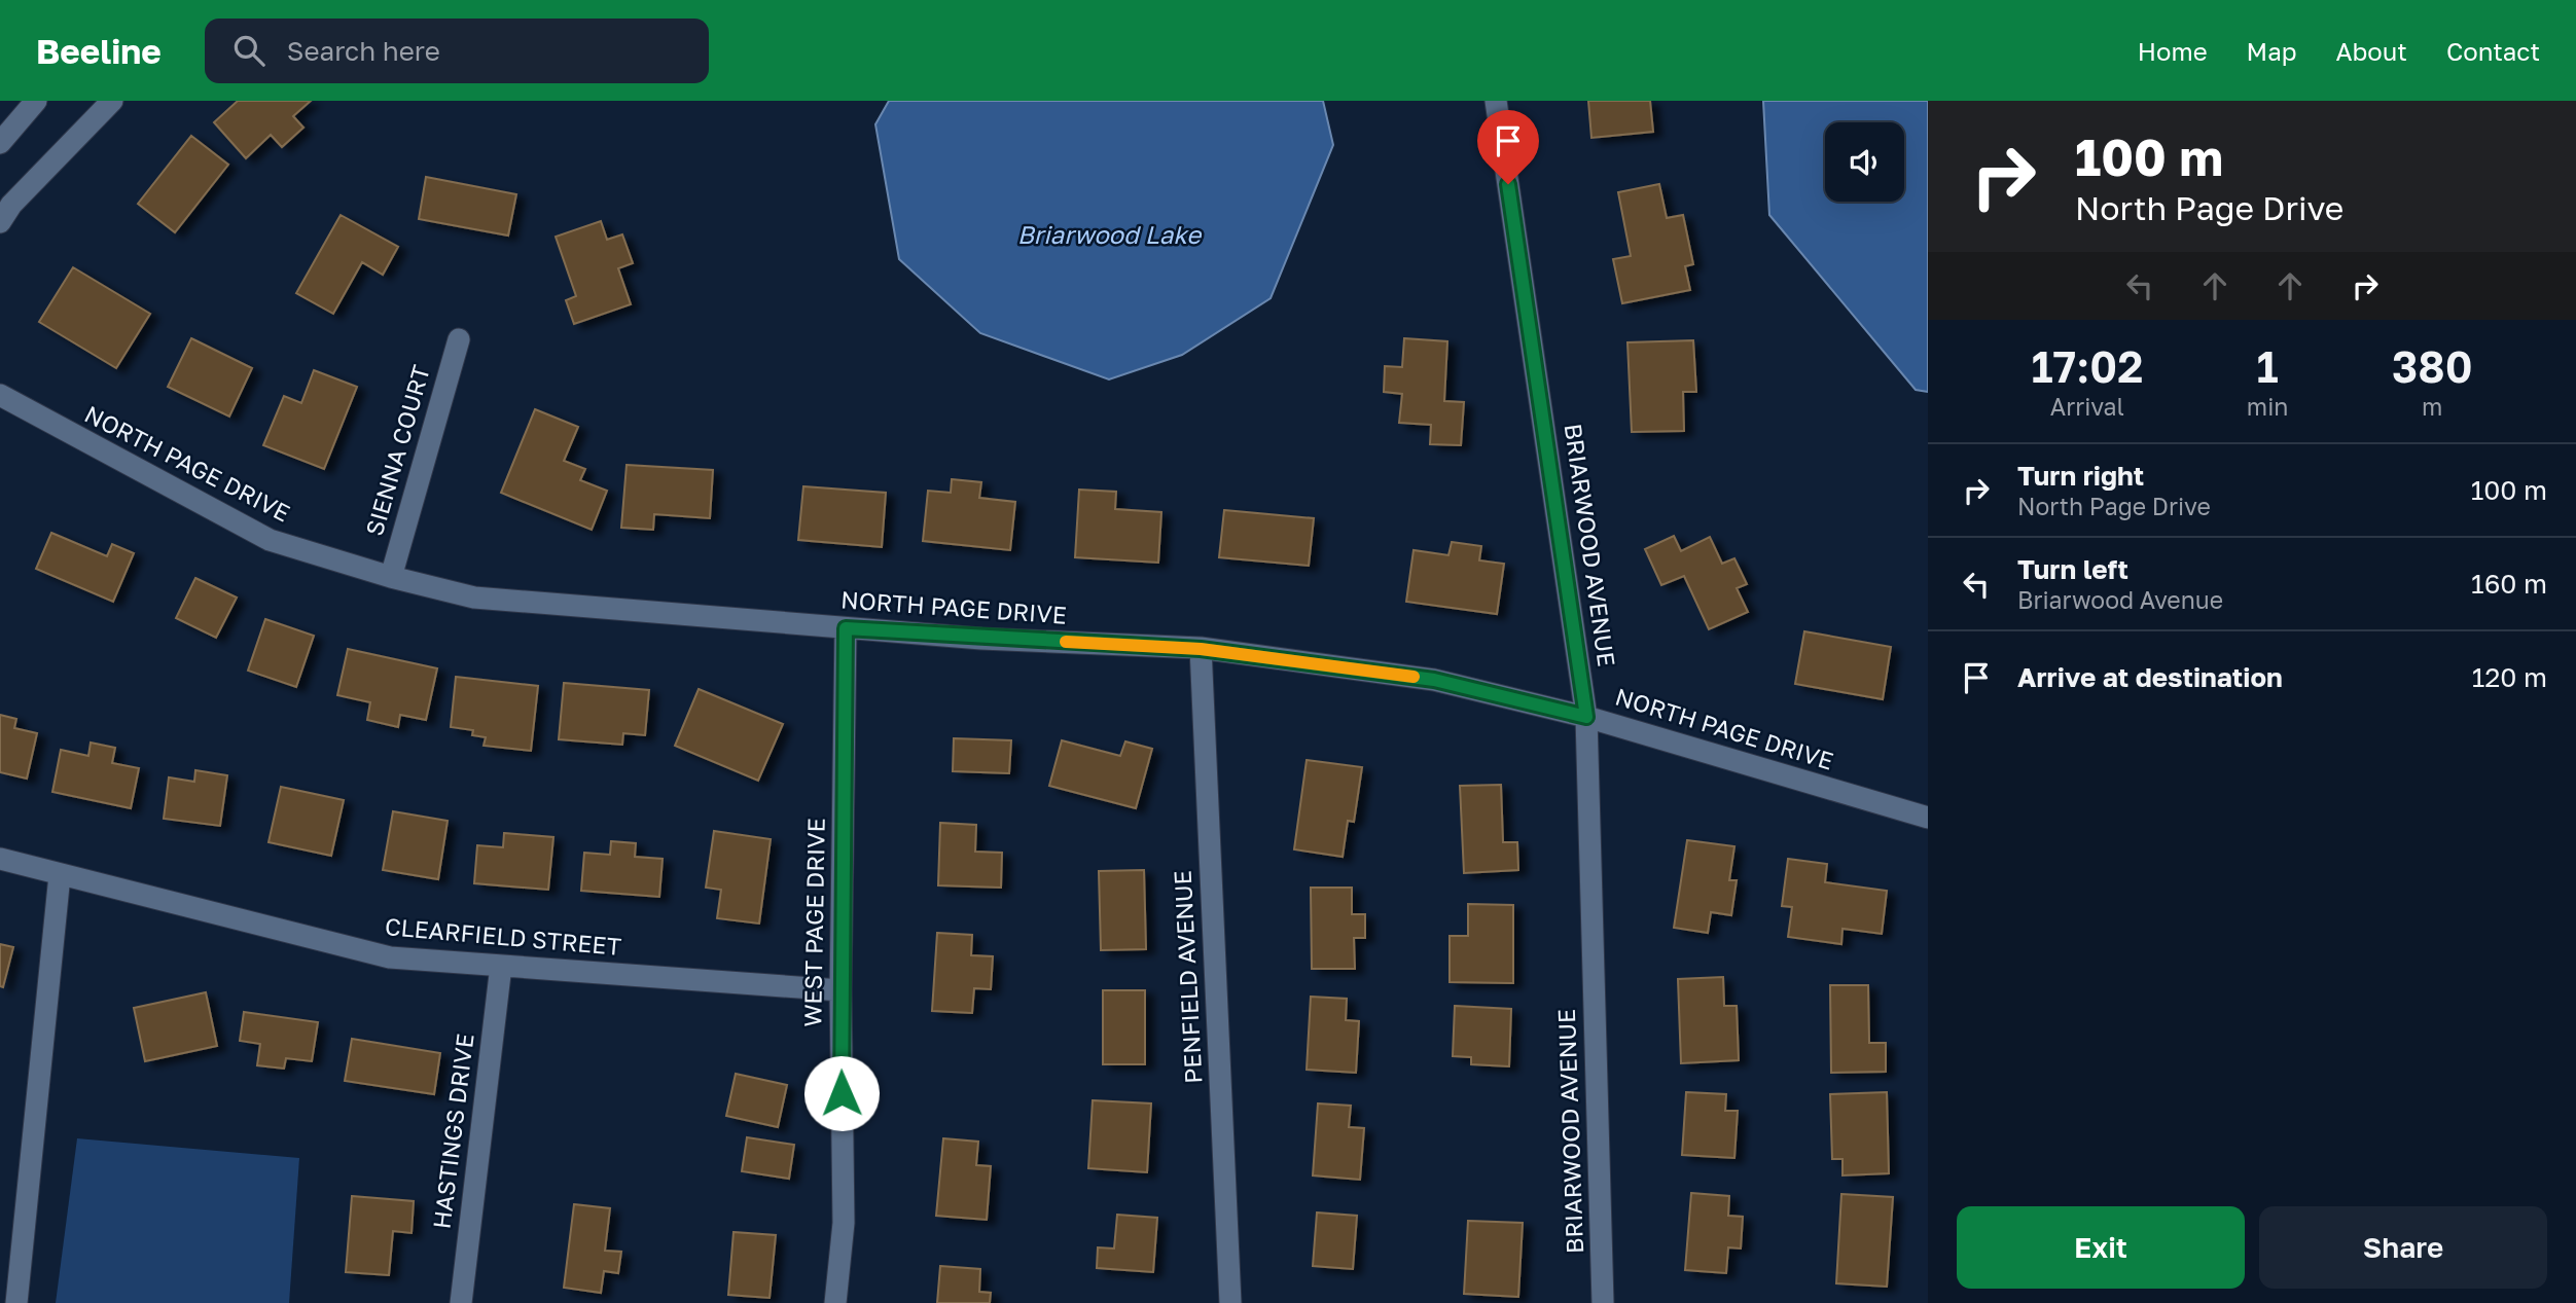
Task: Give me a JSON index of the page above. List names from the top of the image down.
{
  "streets": {
    "street": [
      "SIENNA COURT",
      "NORTH PAGE DRIVE",
      "BRIARWOOD AVENUE",
      "WEST PAGE DRIVE",
      "CLEARFIELD STREET",
      "PENFIELD AVENUE",
      "HASTINGS DRIVE"
    ]
  },
  "crossings": [
    ["SIENNA COURT", "NORTH PAGE DRIVE"],
    ["NORTH PAGE DRIVE", "BRIARWOOD AVENUE"],
    ["NORTH PAGE DRIVE", "WEST PAGE DRIVE"],
    ["NORTH PAGE DRIVE", "PENFIELD AVENUE"],
    ["WEST PAGE DRIVE", "CLEARFIELD STREET"],
    ["CLEARFIELD STREET", "HASTINGS DRIVE"]
  ],
  "water": ["Briarwood Lake"],
  "page": {
    "header": "Beeline",
    "search": "Search here",
    "nav": [
      "Home",
      "Map",
      "About",
      "Contact"
    ],
    "turn": ["100 m", "North Page Drive"],
    "eta": [
      "17:02",
      "Arrival",
      "1",
      "min",
      "380",
      "m"
    ],
    "list": [
      {
        "name": "Turn right",
        "note": "North Page Drive",
        "value": "100 m"
      },
      {
        "name": "Turn left",
        "note": "Briarwood Avenue",
        "value": "160 m"
      },
      {
        "name": "Arrive at destination",
        "value": "120 m"
      }
    ],
    "buttons": ["Exit", "Share"]
  }
}
